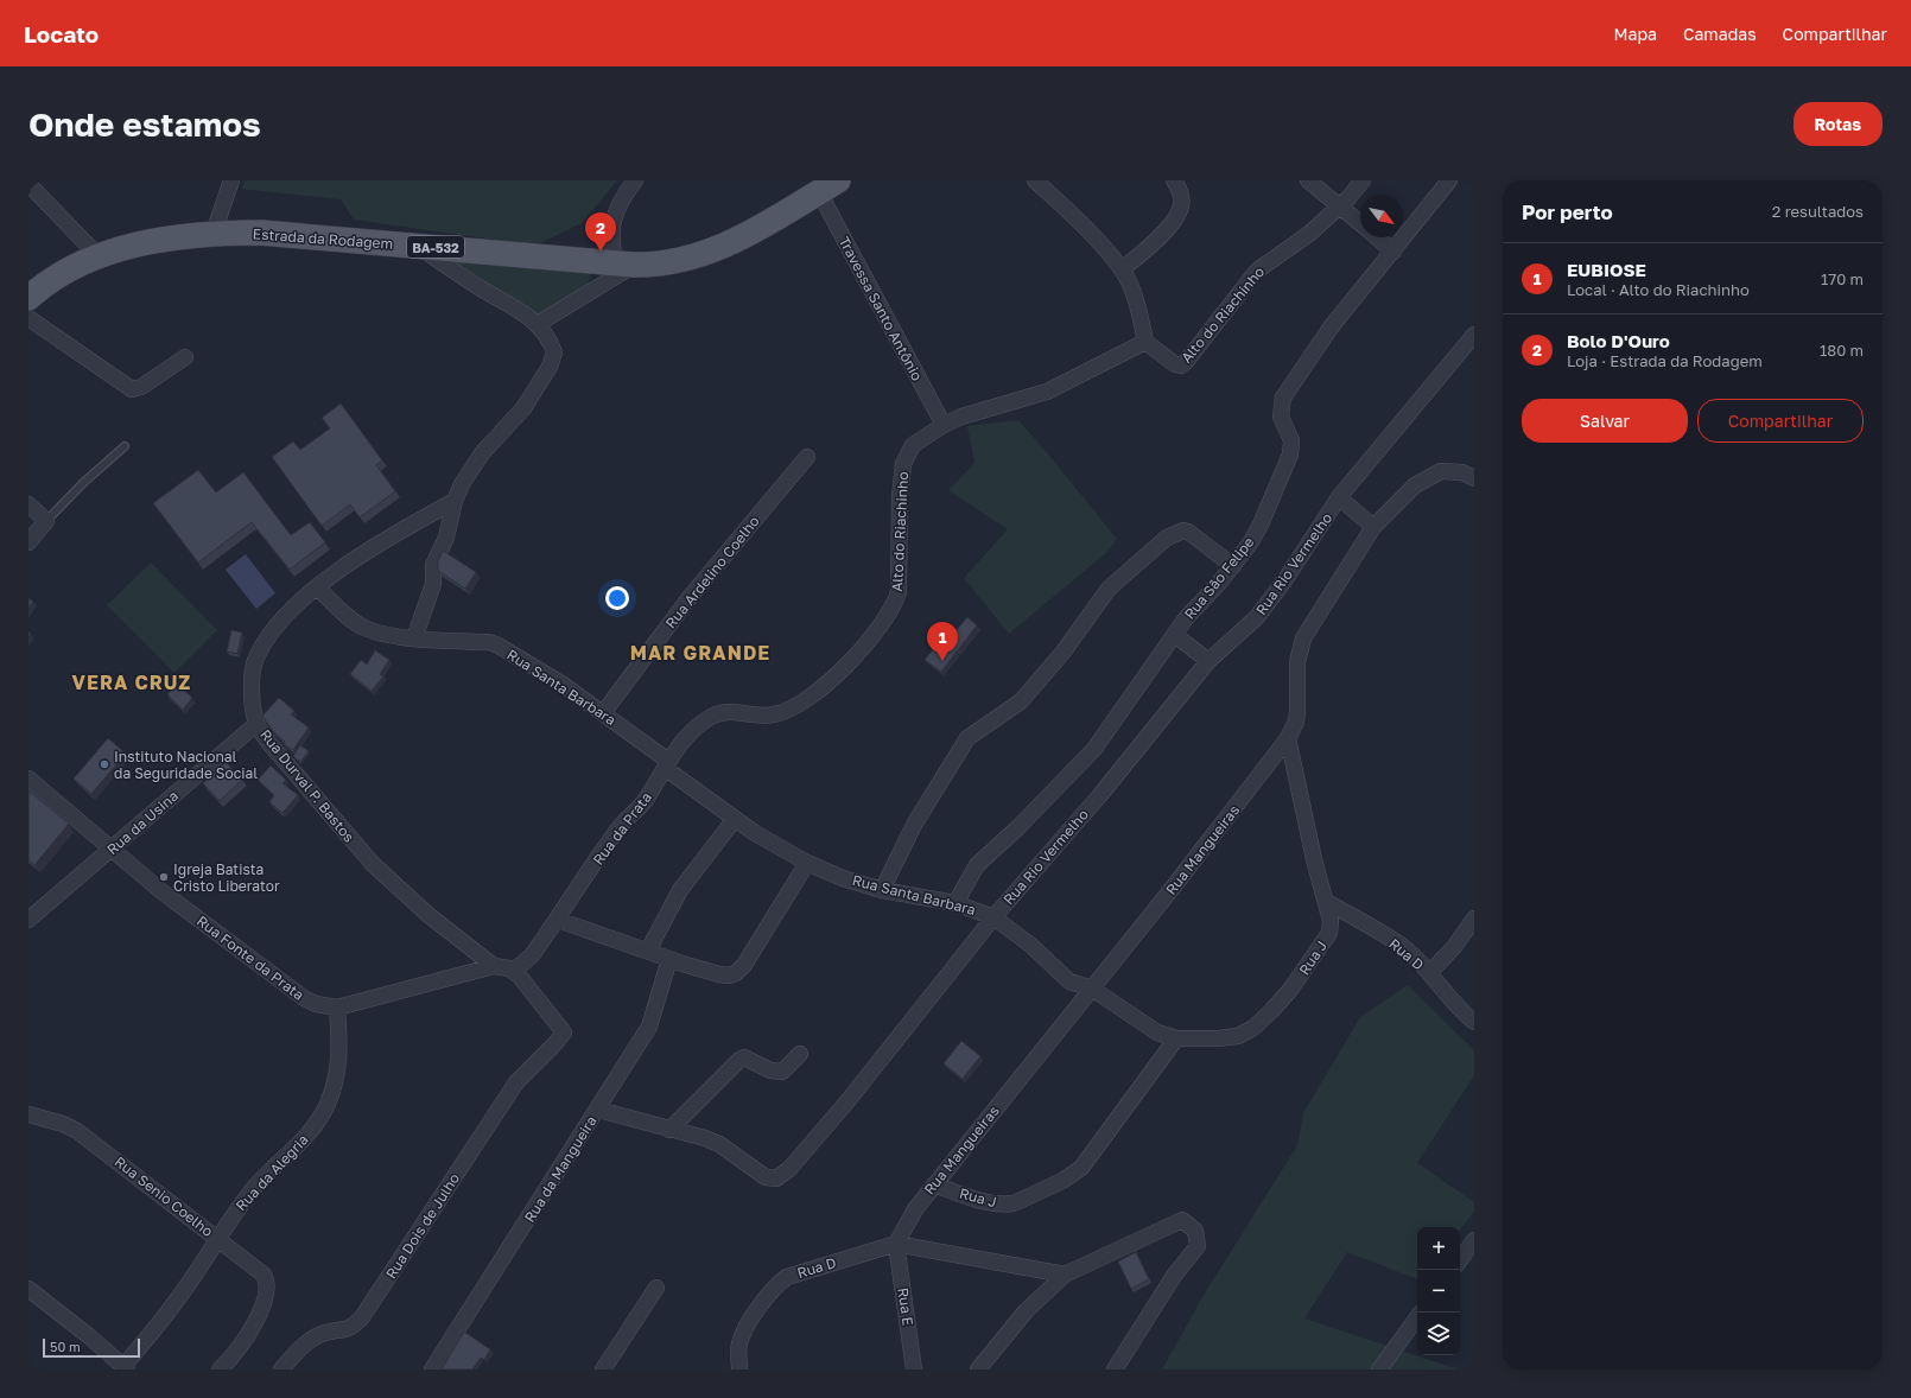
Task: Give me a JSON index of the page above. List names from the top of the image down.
{
  "streets": {
    "main road": ["Estrada da Rodagem", "BA-532"],
    "street": [
      "Travessa Santo Antônio",
      "Alto do Riachinho",
      "Rua Rio Vermelho",
      "Rua Ardelino Coelho",
      "Rua São Felipe",
      "Rua Santa Barbara",
      "Rua Durval P. Bastos",
      "Rua da Usina",
      "Rua da Prata",
      "Rua Mangueiras",
      "Rua D",
      "Rua Fonte da Prata",
      "Rua J",
      "Rua da Mangueira",
      "Rua da Alegria",
      "Rua Senio Coelho",
      "Rua Dois de Julho",
      "Rua E"
    ]
  },
  "crossings": [
    ["Estrada da Rodagem", "Travessa Santo Antônio"],
    ["Travessa Santo Antônio", "Alto do Riachinho"],
    ["Alto do Riachinho", "Rua Santa Barbara"],
    ["Alto do Riachinho", "Rua da Prata"],
    ["Rua Rio Vermelho", "Rua Santa Barbara"],
    ["Rua Rio Vermelho", "Rua J"],
    ["Rua Ardelino Coelho", "Rua Santa Barbara"],
    ["Rua São Felipe", "Rua Santa Barbara"],
    ["Rua Santa Barbara", "Rua Durval P. Bastos"],
    ["Rua Santa Barbara", "Rua da Prata"],
    ["Rua Santa Barbara", "Rua J"],
    ["Rua Durval P. Bastos", "Rua da Usina"],
    ["Rua Durval P. Bastos", "Rua Fonte da Prata"],
    ["Rua da Usina", "Rua Fonte da Prata"],
    ["Rua Mangueiras", "Rua D"],
    ["Rua Mangueiras", "Rua J"],
    ["Rua Mangueiras", "Rua E"],
    ["Rua D", "Rua J"],
    ["Rua D", "Rua E"],
    ["Rua Fonte da Prata", "Rua da Alegria"],
    ["Rua Fonte da Prata", "Rua Dois de Julho"],
    ["Rua da Alegria", "Rua Senio Coelho"]
  ],
  "districts": ["MAR GRANDE", "VERA CRUZ"],
  "places": ["Instituto Nacional da Seguridade Social", "Igreja Batista Cristo Liberator"],
  "scale_bar": "50 m",
  "north": "bottom right",
  "page": {
    "header": "Locato",
    "nav": ["Mapa", "Camadas", "Compartilhar"],
    "buttons": [
      "Rotas",
      ["Salvar", "Compartilhar"]
    ],
    "title": "Onde estamos",
    "heading": ["Por perto", "2 resultados"],
    "pins": ["2", "1"],
    "list": [
      {
        "mark": "1",
        "name": "EUBIOSE",
        "note": "Local · Alto do Riachinho",
        "value": "170 m"
      },
      {
        "mark": "2",
        "name": "Bolo D'Ouro",
        "note": "Loja · Estrada da Rodagem",
        "value": "180 m"
      }
    ],
    "map_buttons": ["+", "−"],
    "scale": "50 m"
  }
}
